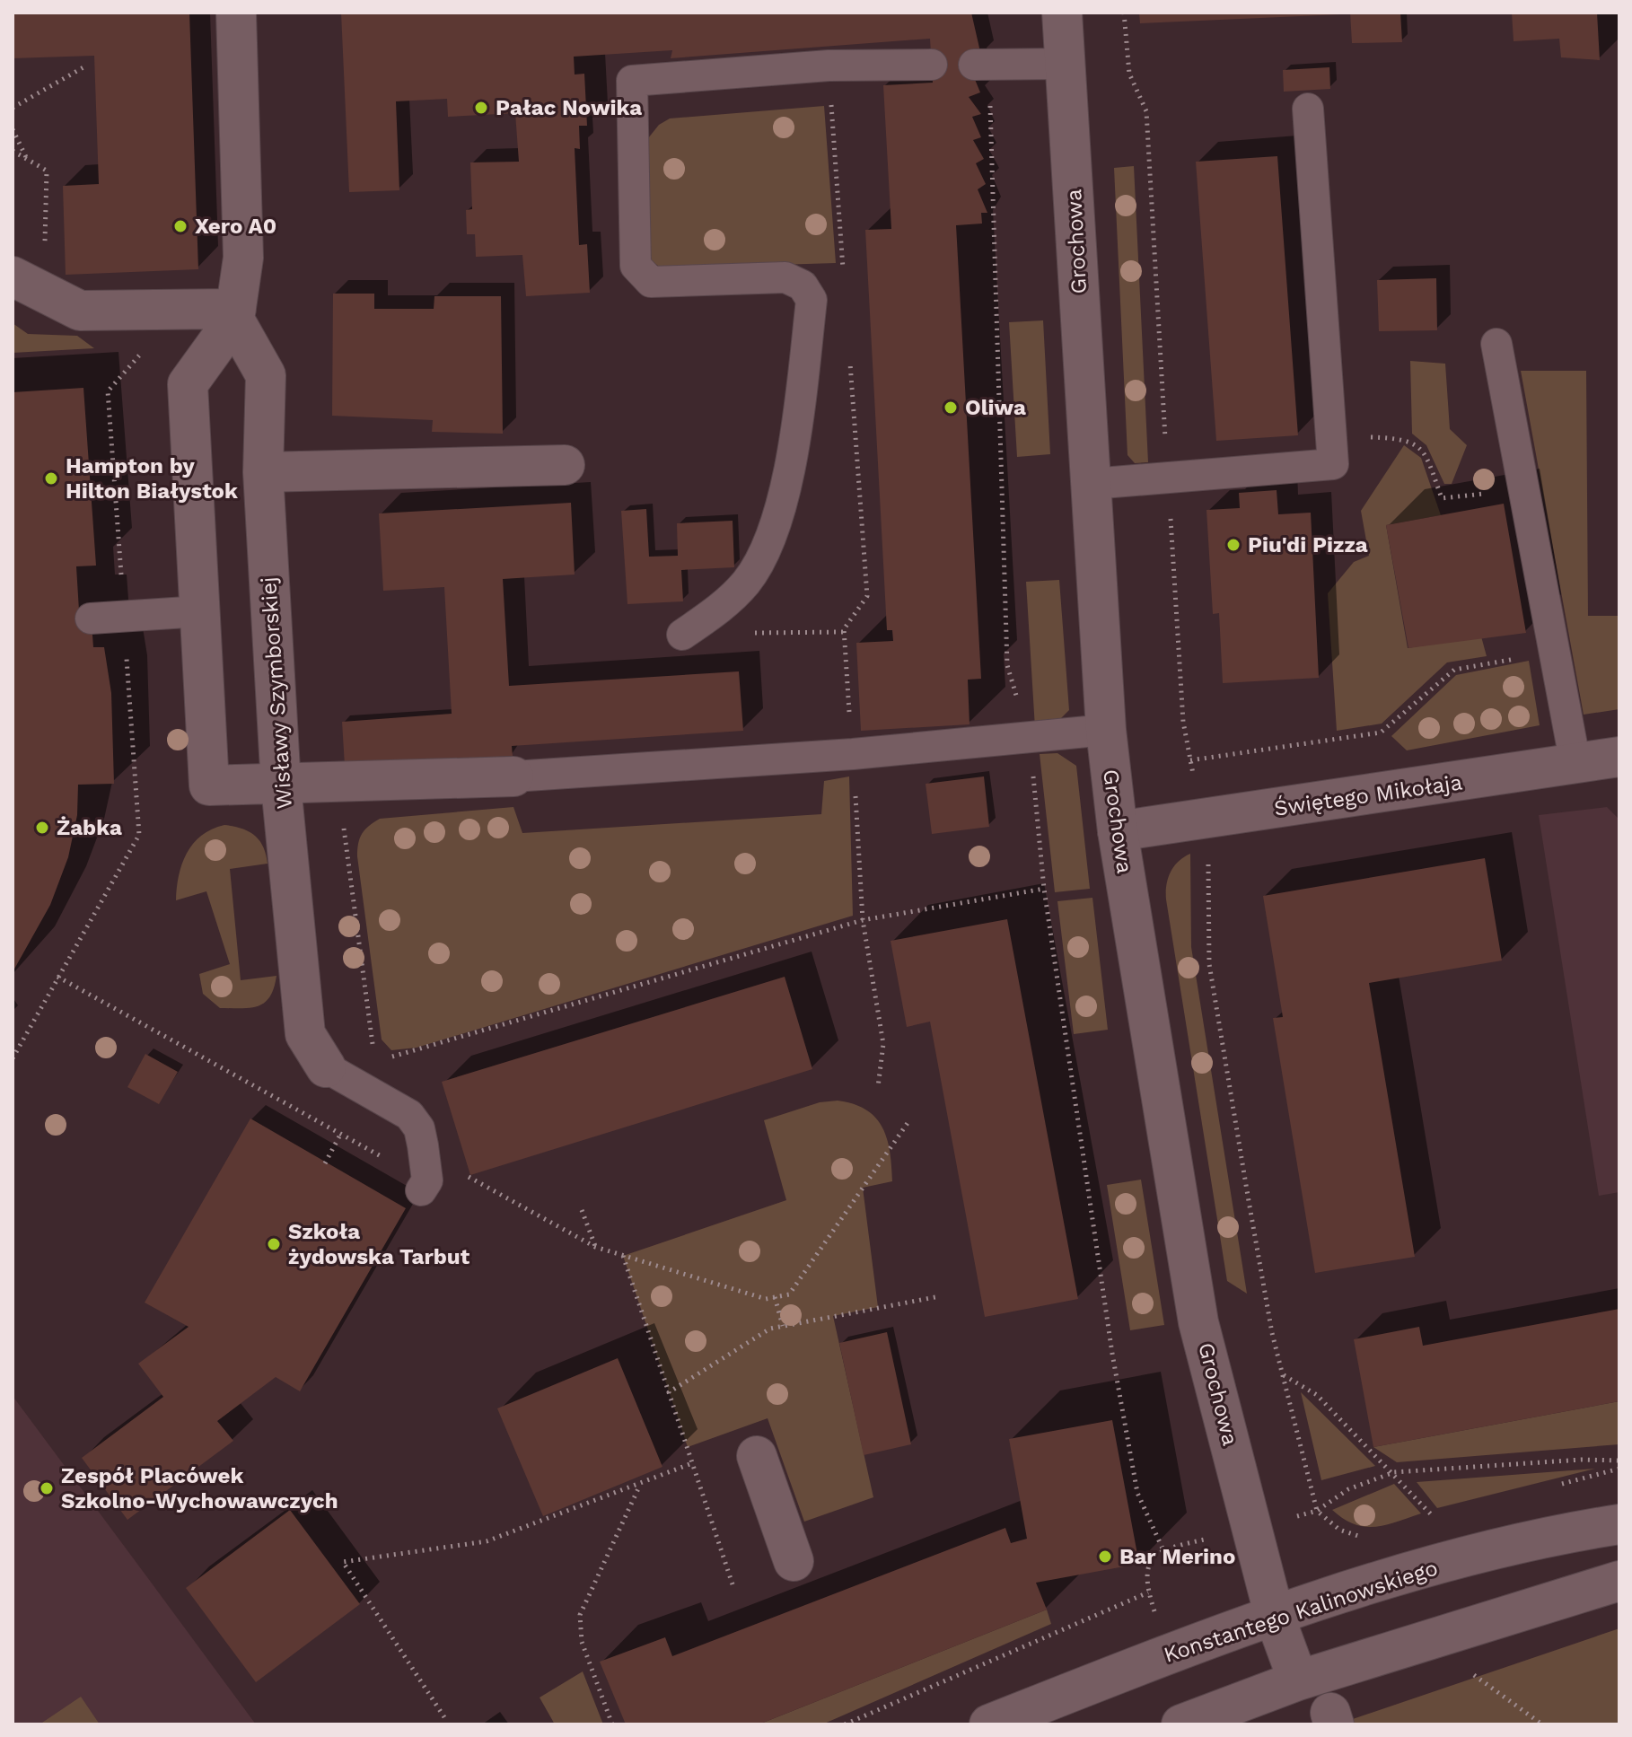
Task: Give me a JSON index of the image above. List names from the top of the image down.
{
  "streets": {
    "street": [
      "Grochowa",
      "Wisławy Szymborskiej",
      "Świętego Mikołaja",
      "Konstantego Kalinowskiego"
    ]
  },
  "crossings": [
    ["Grochowa", "Świętego Mikołaja"],
    ["Grochowa", "Konstantego Kalinowskiego"]
  ],
  "places": [
    "Pałac Nowika",
    "Xero A0",
    "Oliwa",
    "Hampton by Hilton Białystok",
    "Piu'di Pizza",
    "Żabka",
    "Szkoła żydowska Tarbut",
    "Zespół Placówek Szkolno-Wychowawczych",
    "Bar Merino"
  ]
}
